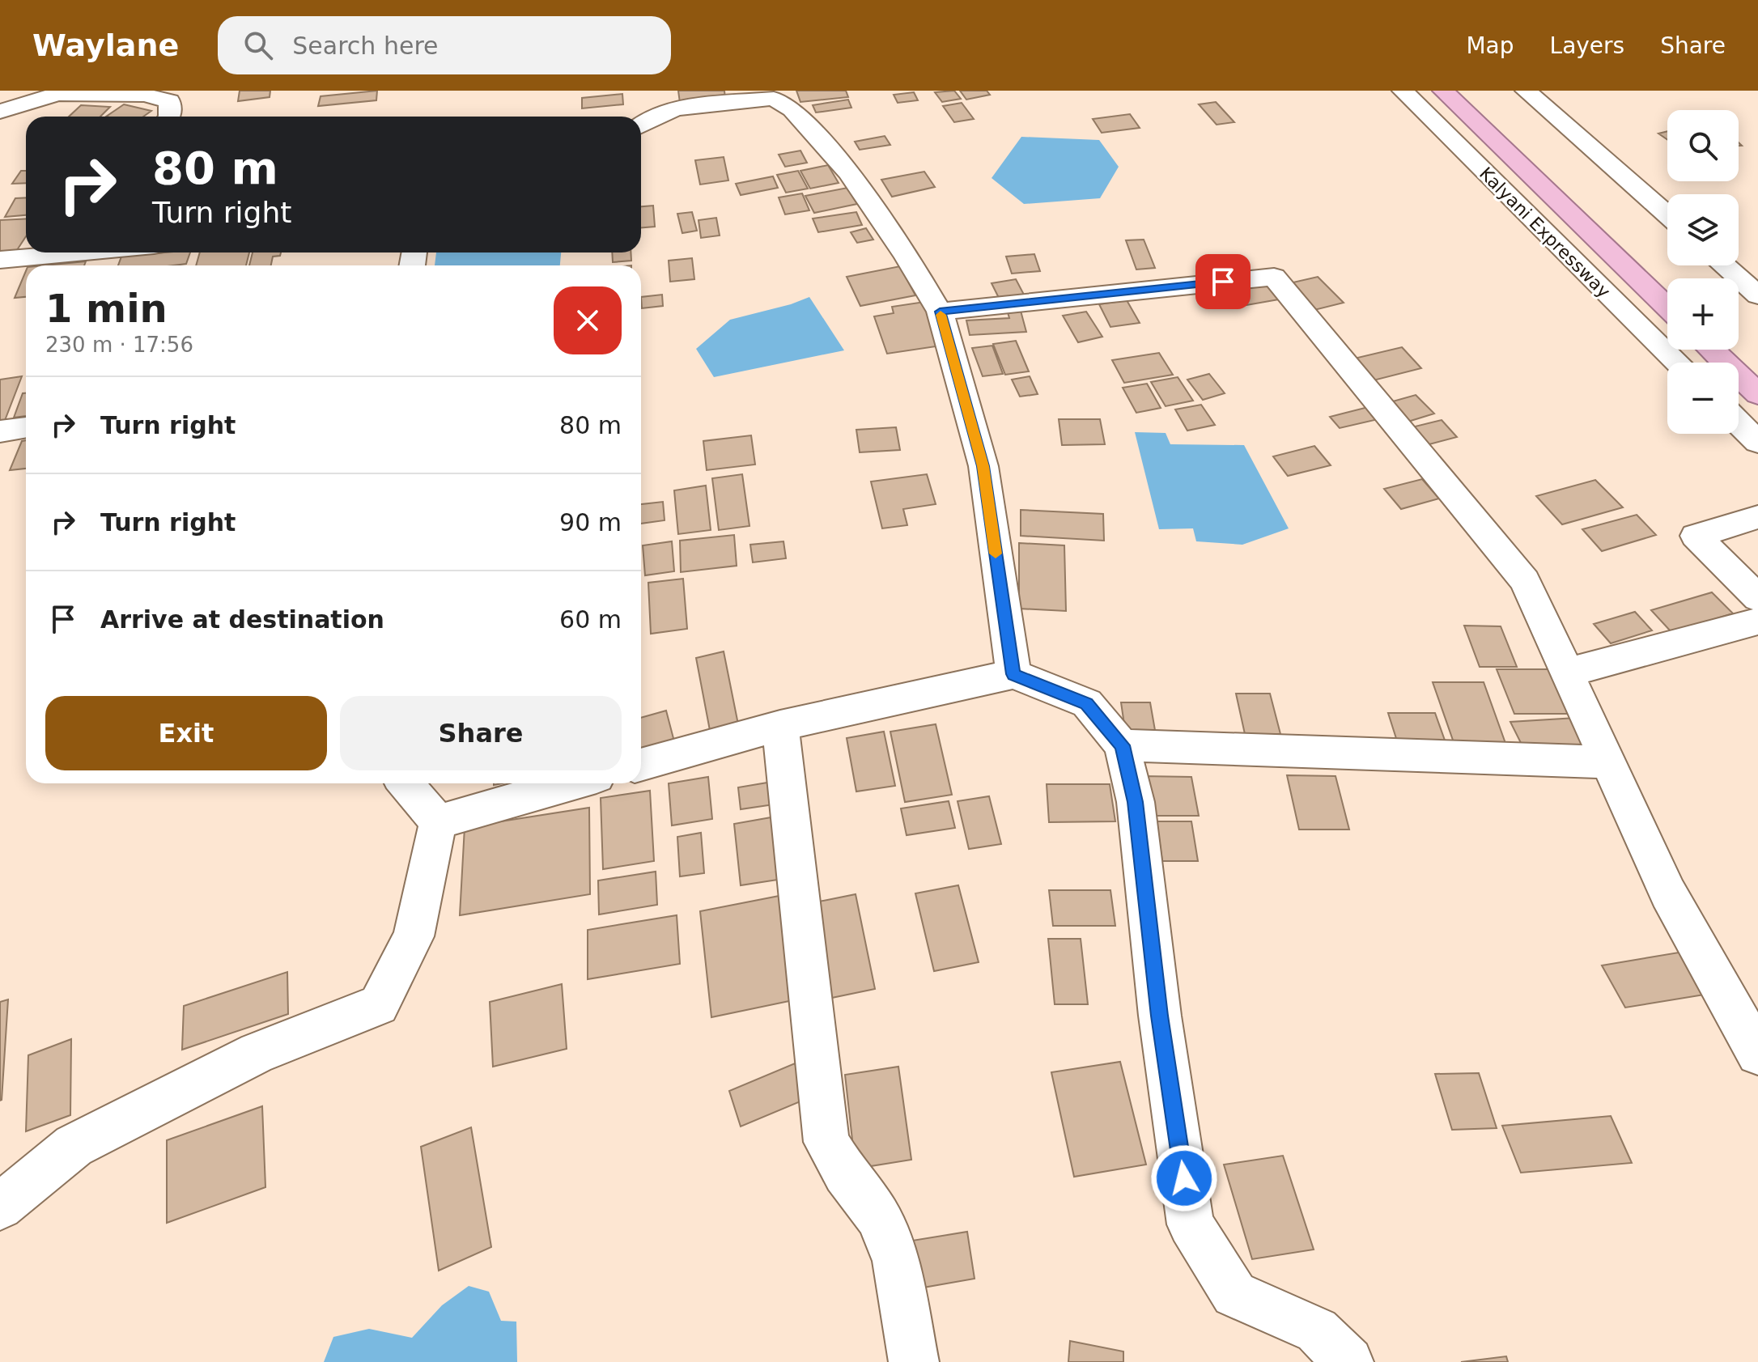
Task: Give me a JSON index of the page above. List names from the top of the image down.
{
  "streets": {
    "highway": ["Kalyani Expressway"]
  },
  "page": {
    "header": "Waylane",
    "search": "Search here",
    "nav": ["Map", "Layers", "Share"],
    "map_buttons": ["+", "−"],
    "turn": ["80 m", "Turn right"],
    "heading": ["1 min", "230 m · 17:56"],
    "list": [
      {
        "name": "Turn right",
        "value": "80 m"
      },
      {
        "name": "Turn right",
        "value": "90 m"
      },
      {
        "name": "Arrive at destination",
        "value": "60 m"
      }
    ],
    "buttons": ["Exit", "Share"]
  }
}
